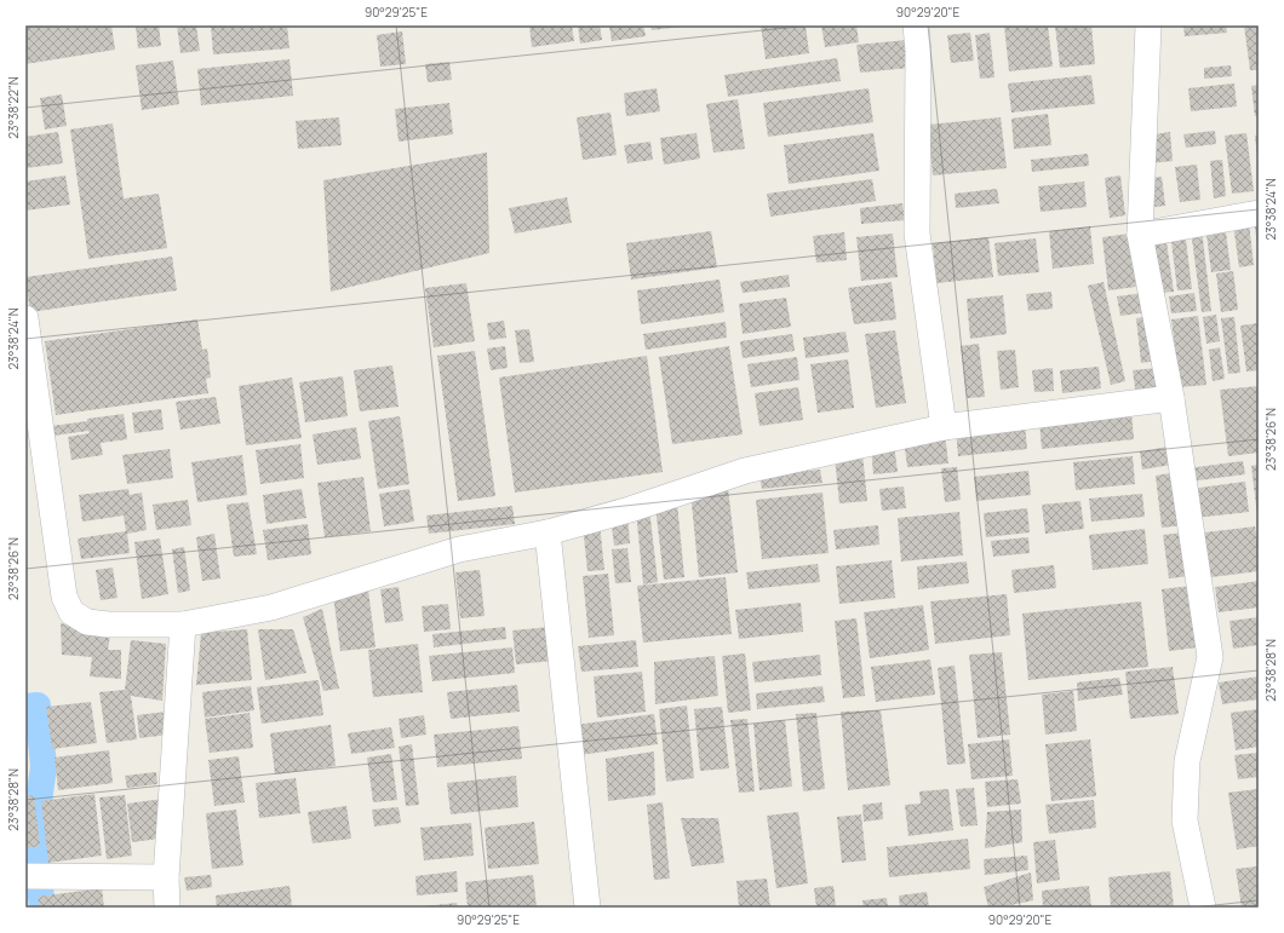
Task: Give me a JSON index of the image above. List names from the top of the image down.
{
  "coordinates": [
    "90°29'25\"E",
    "90°29'20\"E",
    "23°38'22\"N",
    "23°38'24\"N",
    "23°38'26\"N",
    "23°38'28\"N"
  ]
}
